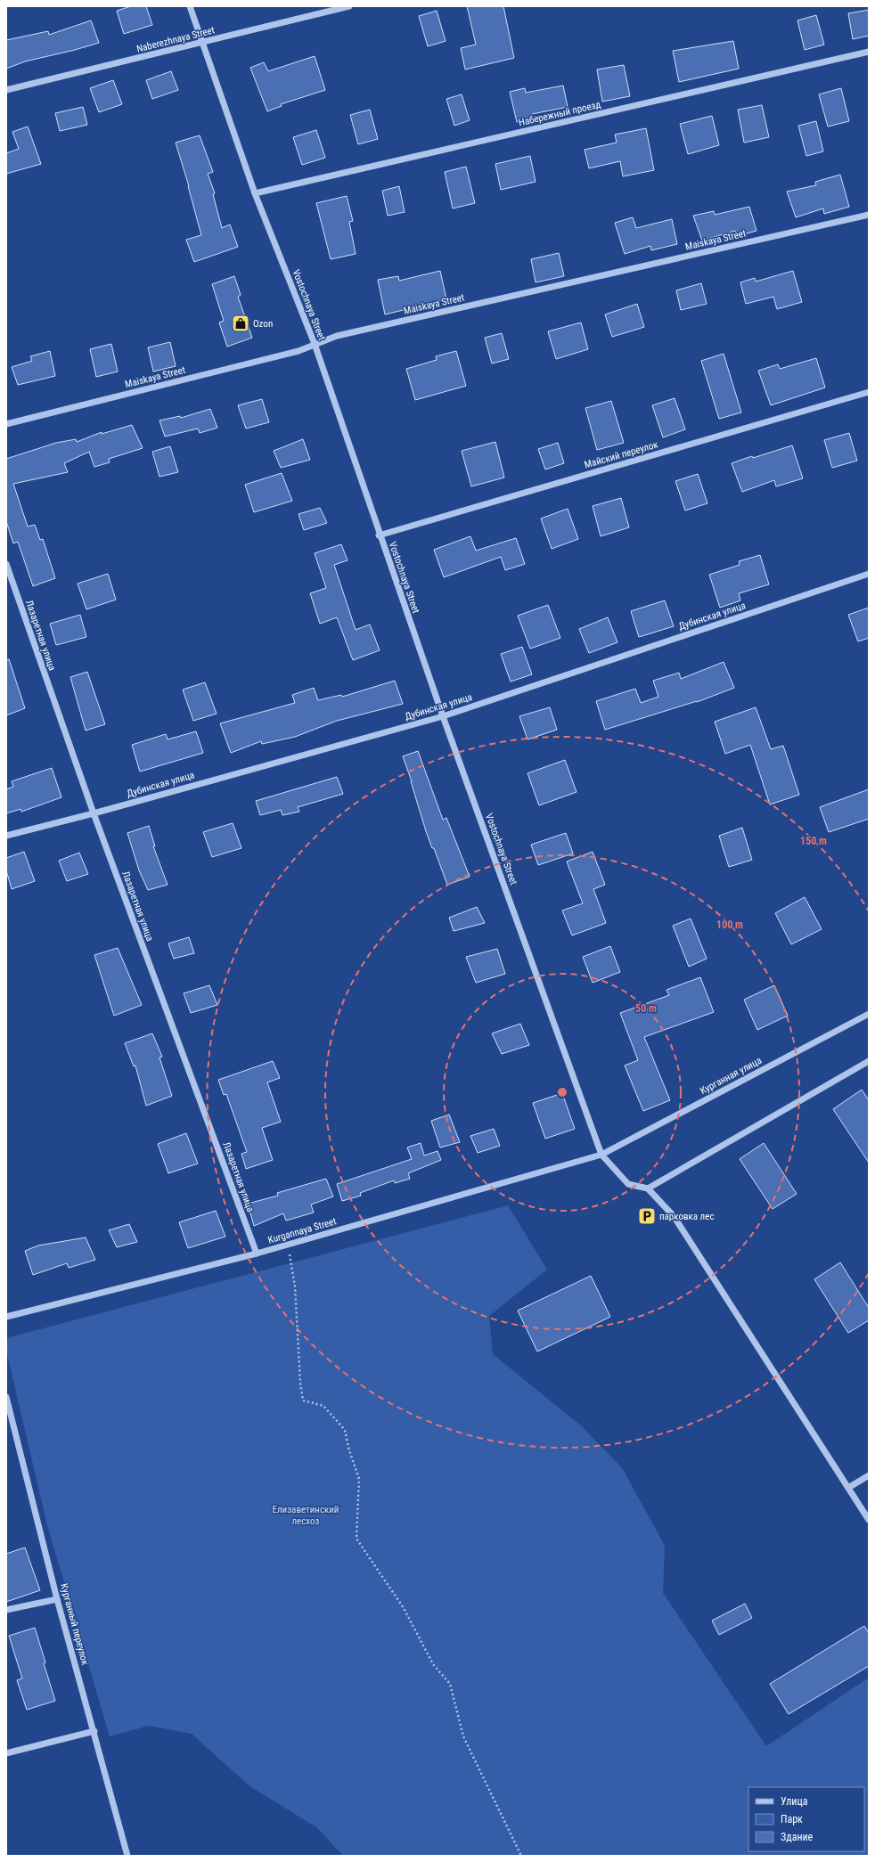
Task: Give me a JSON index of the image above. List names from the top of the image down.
{
  "streets": {
    "street": [
      "Naberezhnaya Street",
      "Набережный проезд",
      "Maiskaya Street",
      "Vostochnaya Street",
      "Майский переулок",
      "Дубинская улица",
      "Лазаретная улица",
      "Курганная улица",
      "Kurgannaya Street",
      "Курганный переулок"
    ]
  },
  "crossings": [
    ["Naberezhnaya Street", "Vostochnaya Street"],
    ["Набережный проезд", "Vostochnaya Street"],
    ["Maiskaya Street", "Vostochnaya Street"],
    ["Vostochnaya Street", "Майский переулок"],
    ["Vostochnaya Street", "Дубинская улица"],
    ["Vostochnaya Street", "Курганная улица"],
    ["Vostochnaya Street", "Kurgannaya Street"],
    ["Дубинская улица", "Лазаретная улица"],
    ["Лазаретная улица", "Kurgannaya Street"],
    ["Курганная улица", "Kurgannaya Street"]
  ],
  "parks": ["Елизаветинский лесхоз"],
  "places": {
    "shop": ["Ozon"],
    "parking": ["парковка лес"]
  },
  "legend": ["Улица", "Парк", "Здание"],
  "rings": ["150 m", "100 m", "50 m"]
}
